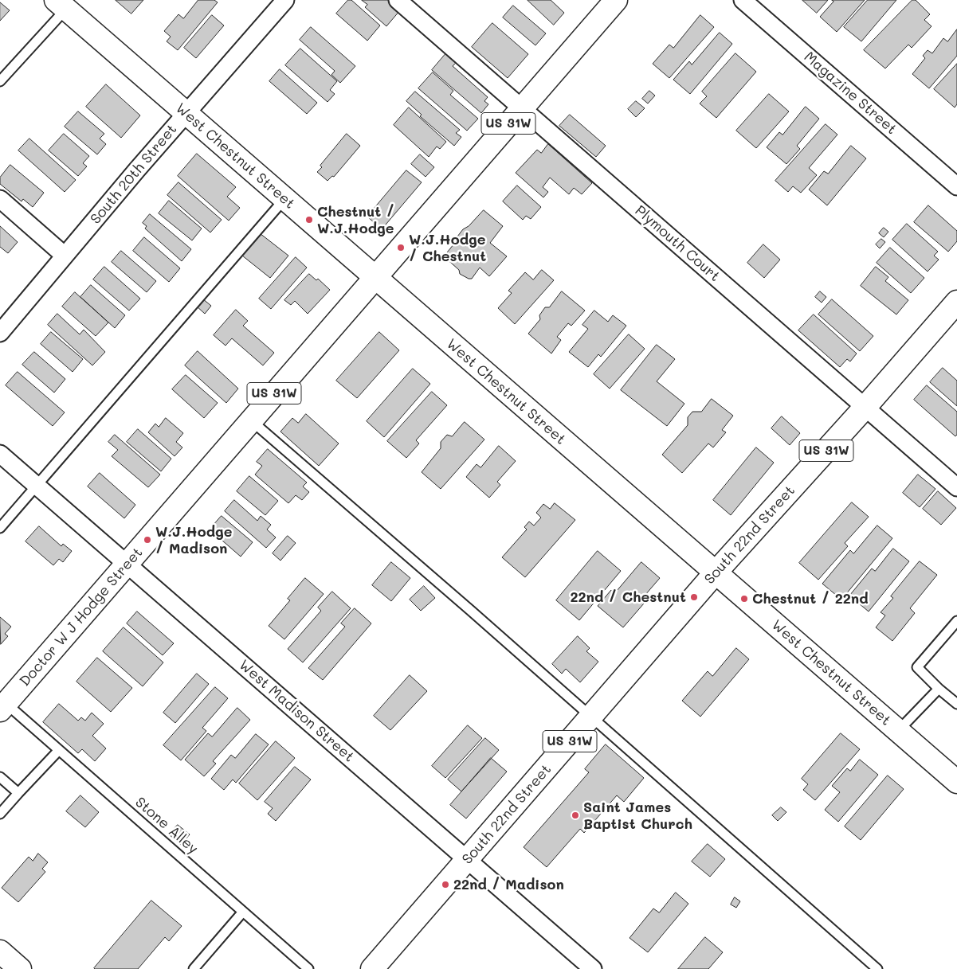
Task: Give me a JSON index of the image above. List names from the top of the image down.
{
  "streets": {
    "main road": [
      "US 31W",
      "West Chestnut Street",
      "South 22nd Street",
      "Doctor W J Hodge Street"
    ],
    "street": [
      "Magazine Street",
      "South 20th Street",
      "Plymouth Court",
      "West Madison Street"
    ],
    "lane": ["Stone Alley"]
  },
  "crossings": [
    ["West Chestnut Street", "South 20th Street"],
    ["West Chestnut Street", "South 22nd Street"],
    ["West Chestnut Street", "Doctor W J Hodge Street"],
    ["Plymouth Court", "South 22nd Street"],
    ["Plymouth Court", "Doctor W J Hodge Street"],
    ["South 22nd Street", "West Madison Street"],
    ["Doctor W J Hodge Street", "West Madison Street"],
    ["Doctor W J Hodge Street", "Stone Alley"]
  ],
  "places": [
    "Chestnut / W.J.Hodge",
    "W.J.Hodge / Chestnut",
    "W.J.Hodge / Madison",
    "22nd / Chestnut",
    "Chestnut / 22nd",
    "Saint James Baptist Church",
    "22nd / Madison"
  ]
}
